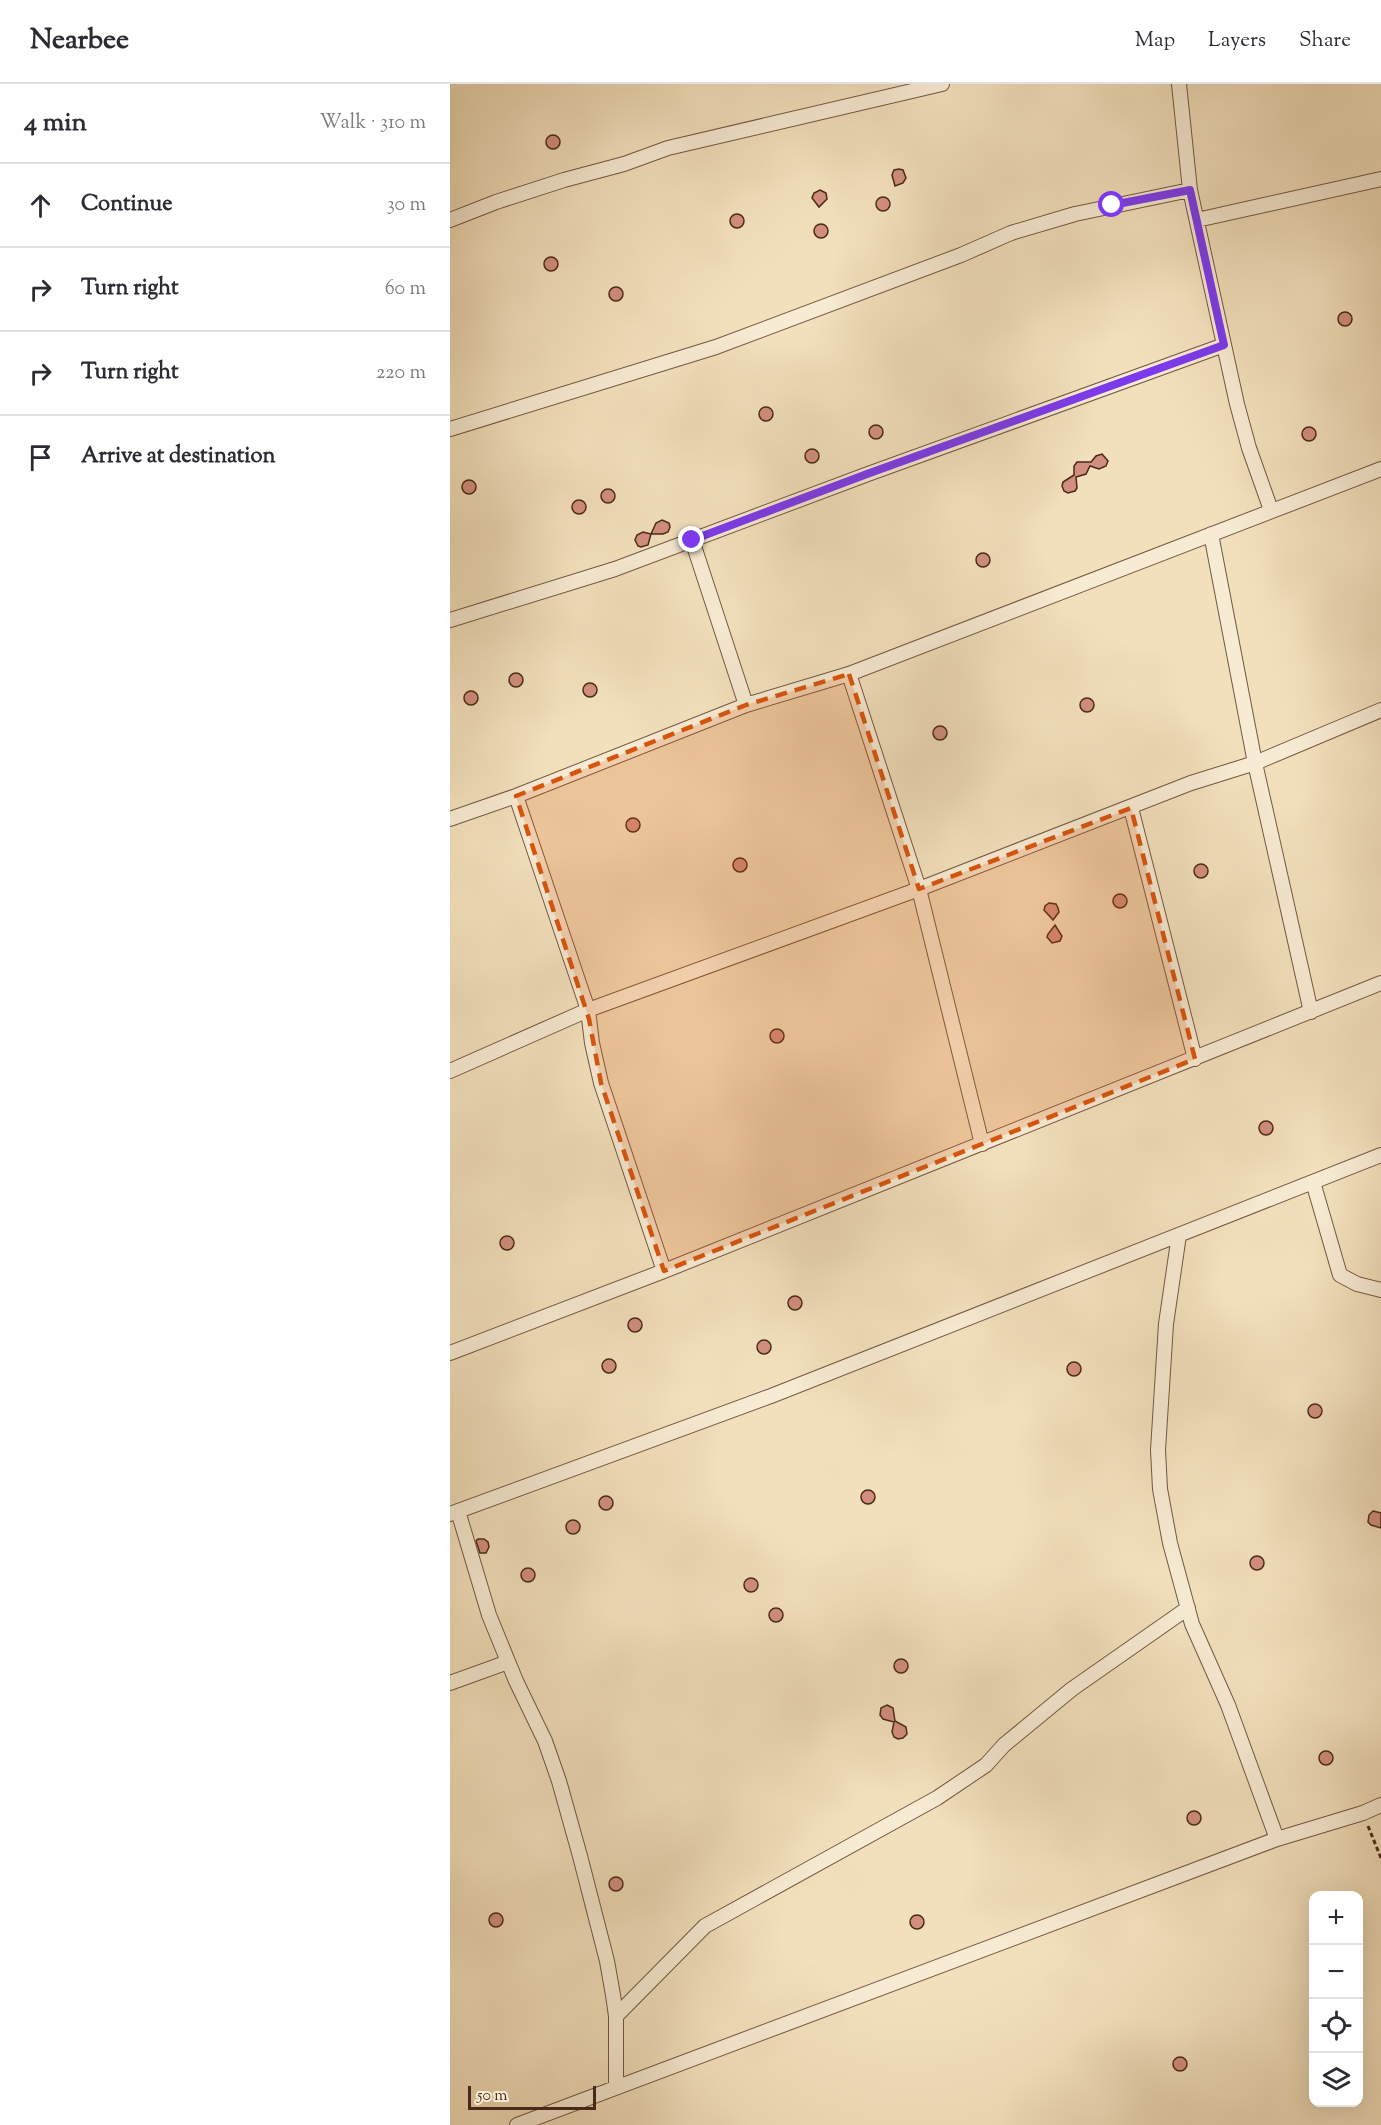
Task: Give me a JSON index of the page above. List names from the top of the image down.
{
  "scale_bar": "50 m",
  "page": {
    "header": "Nearbee",
    "nav": ["Map", "Layers", "Share"],
    "heading": ["4 min", "Walk · 310 m"],
    "list": [
      ["Continue", "30 m"],
      ["Turn right", "60 m"],
      ["Turn right", "220 m"],
      "Arrive at destination"
    ],
    "map_buttons": ["+", "−"],
    "scale": "50 m"
  }
}
